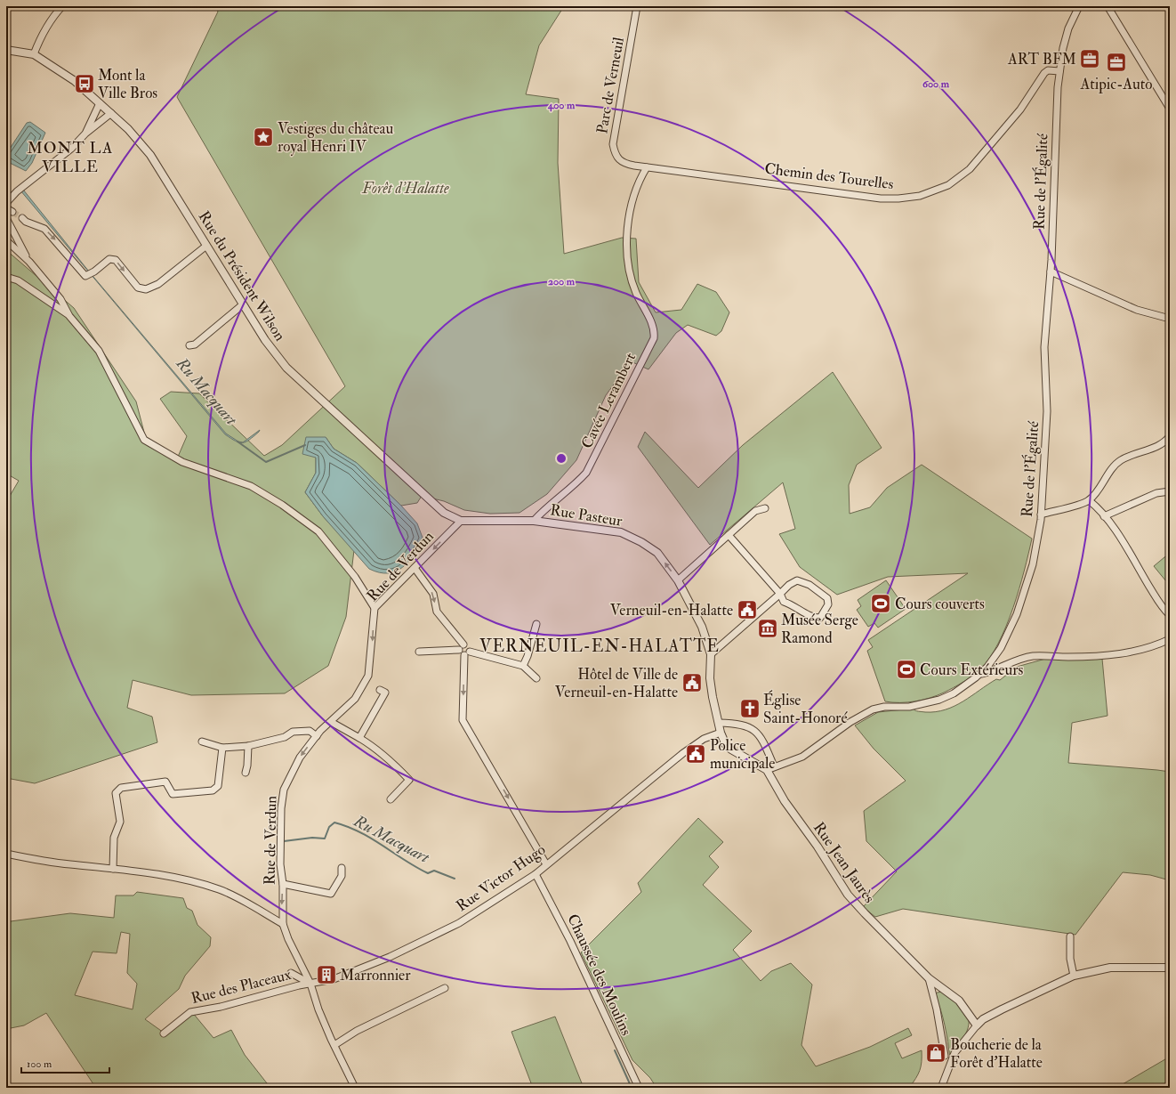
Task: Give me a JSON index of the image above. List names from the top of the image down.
{
  "streets": {
    "street": [
      "Parc de Verneuil",
      "Chemin des Tourelles",
      "Rue de l'Égalité",
      "Rue du Président Wilson",
      "Cavée Lerambert",
      "Rue Pasteur",
      "Rue de Verdun",
      "Rue Jean Jaurès",
      "Rue Victor Hugo",
      "Chaussée des Moulins",
      "Rue des Placeaux"
    ]
  },
  "crossings": [
    ["Parc de Verneuil", "Chemin des Tourelles"],
    ["Parc de Verneuil", "Cavée Lerambert"],
    ["Chemin des Tourelles", "Rue de l'Égalité"],
    ["Chemin des Tourelles", "Cavée Lerambert"],
    ["Rue de l'Égalité", "Rue Jean Jaurès"],
    ["Rue du Président Wilson", "Rue Pasteur"],
    ["Rue du Président Wilson", "Rue de Verdun"],
    ["Cavée Lerambert", "Rue Pasteur"],
    ["Rue Pasteur", "Rue de Verdun"],
    ["Rue Pasteur", "Rue Victor Hugo"],
    ["Rue de Verdun", "Rue Victor Hugo"],
    ["Rue de Verdun", "Rue des Placeaux"],
    ["Rue Victor Hugo", "Chaussée des Moulins"],
    ["Rue Victor Hugo", "Rue des Placeaux"]
  ],
  "one_way": ["Rue Pasteur", "Rue de Verdun"],
  "districts": ["MONT LA VILLE", "VERNEUIL-EN-HALATTE"],
  "water": ["Ru Macquart"],
  "parks": ["Forêt d'Halatte"],
  "places": {
    "office": ["ART BFM", "Atipic-Auto"],
    "bus stop": ["Mont la Ville Bros"],
    "place": ["Vestiges du château royal Henri IV"],
    "sports": ["Cours couverts", "Cours Extérieurs"],
    "public building": ["Verneuil-en-Halatte", "Hôtel de Ville de Verneuil-en-Halatte", "Police municipale"],
    "museum": ["Musée Serge Ramond"],
    "church": ["Église Saint-Honoré"],
    "building": ["Marronnier"],
    "shop": ["Boucherie de la Forêt d'Halatte"]
  },
  "scale_bar": "100 m",
  "rings": ["600 m", "400 m", "200 m"]
}
